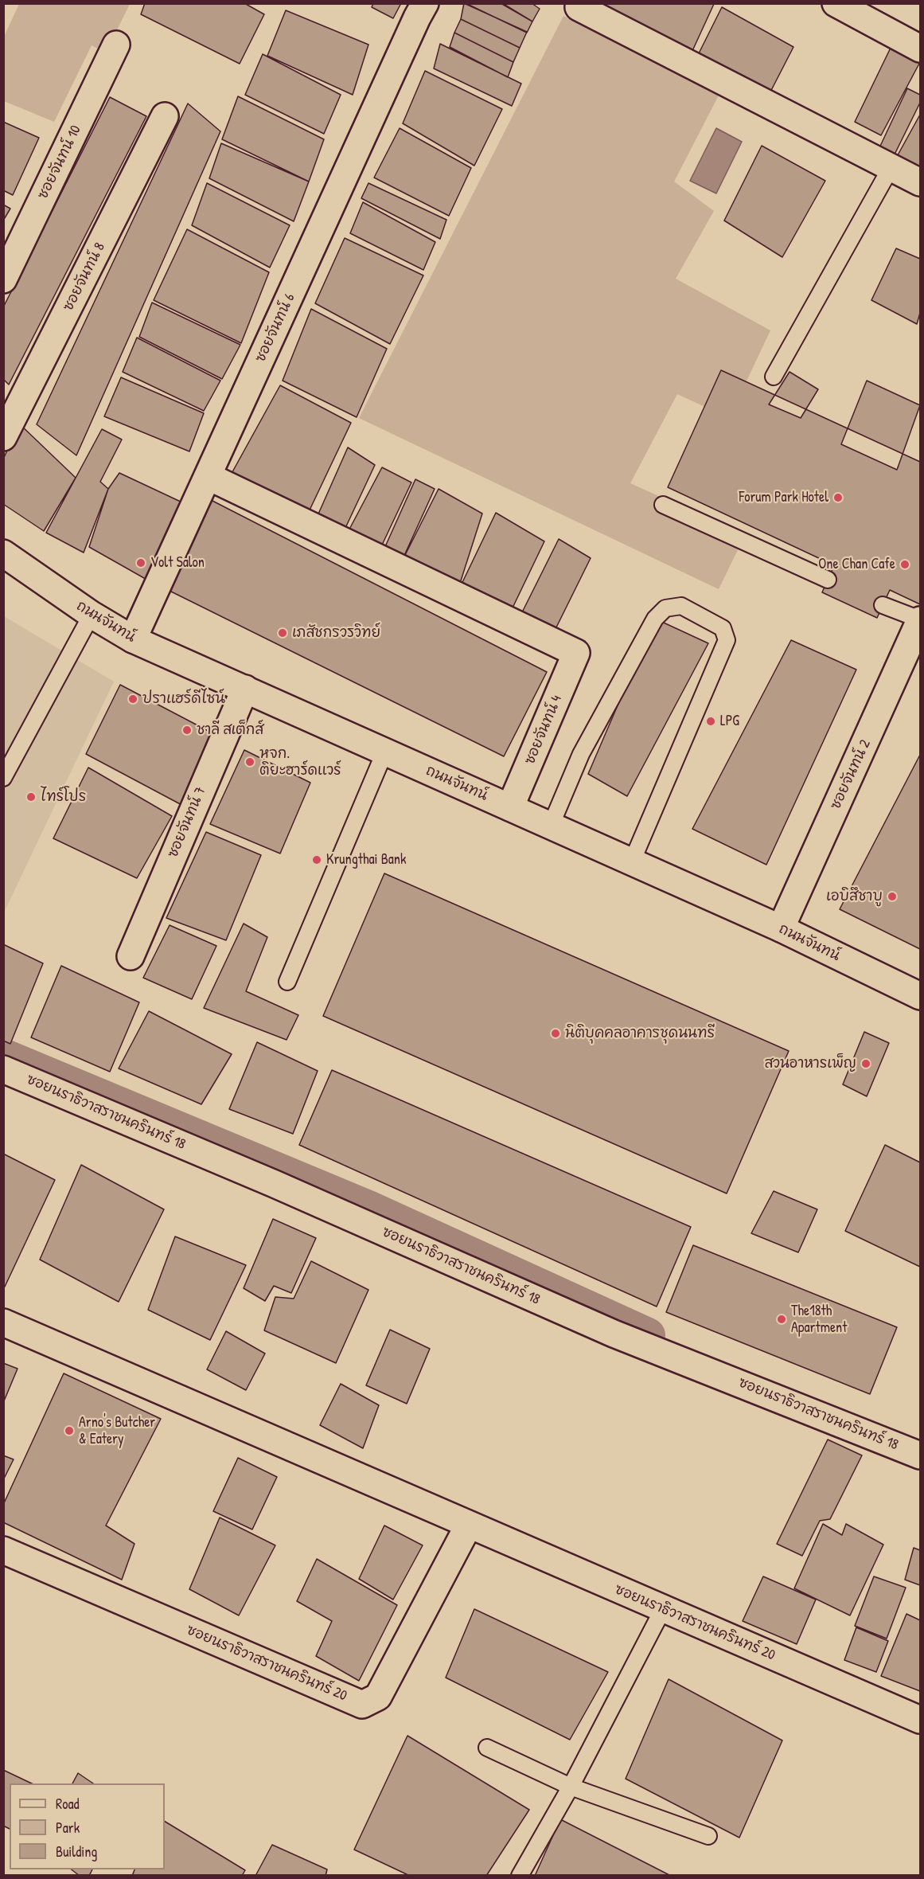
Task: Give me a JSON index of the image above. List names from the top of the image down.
{
  "streets": {
    "street": [
      "ซอยจันทน์ 10",
      "ซอยจันทน์ 8",
      "ซอยจันทน์ 6",
      "ถนนจันทน์",
      "ซอยจันทน์ 4",
      "ซอยจันทน์ 2",
      "ซอยจันทน์ 7",
      "ซอยนราธิวาสราชนครินทร์ 18",
      "ซอยนราธิวาสราชนครินทร์ 20"
    ]
  },
  "crossings": [
    ["ซอยจันทน์ 6", "ถนนจันทน์"],
    ["ซอยจันทน์ 6", "ซอยจันทน์ 4"],
    ["ถนนจันทน์", "ซอยจันทน์ 4"],
    ["ถนนจันทน์", "ซอยจันทน์ 2"],
    ["ถนนจันทน์", "ซอยจันทน์ 7"]
  ],
  "places": [
    "Forum Park Hotel",
    "Volt Salon",
    "One Chan Cafe",
    "เภสัชกรวรวิทย์",
    "ปราแฮร์ดีไซน์",
    "LPG",
    "ชาลี สเต็กส์",
    "หจก. ติยะฮาร์ดแวร์",
    "ไทร์โปร",
    "Krungthai Bank",
    "เอบิสึชาบู",
    "นิติบุคคลอาคารชุดนนทรี",
    "สวนอาหารเพ็ญ",
    "The18th Apartment",
    "Arno's Butcher & Eatery"
  ],
  "legend": ["Road", "Park", "Building"]
}
